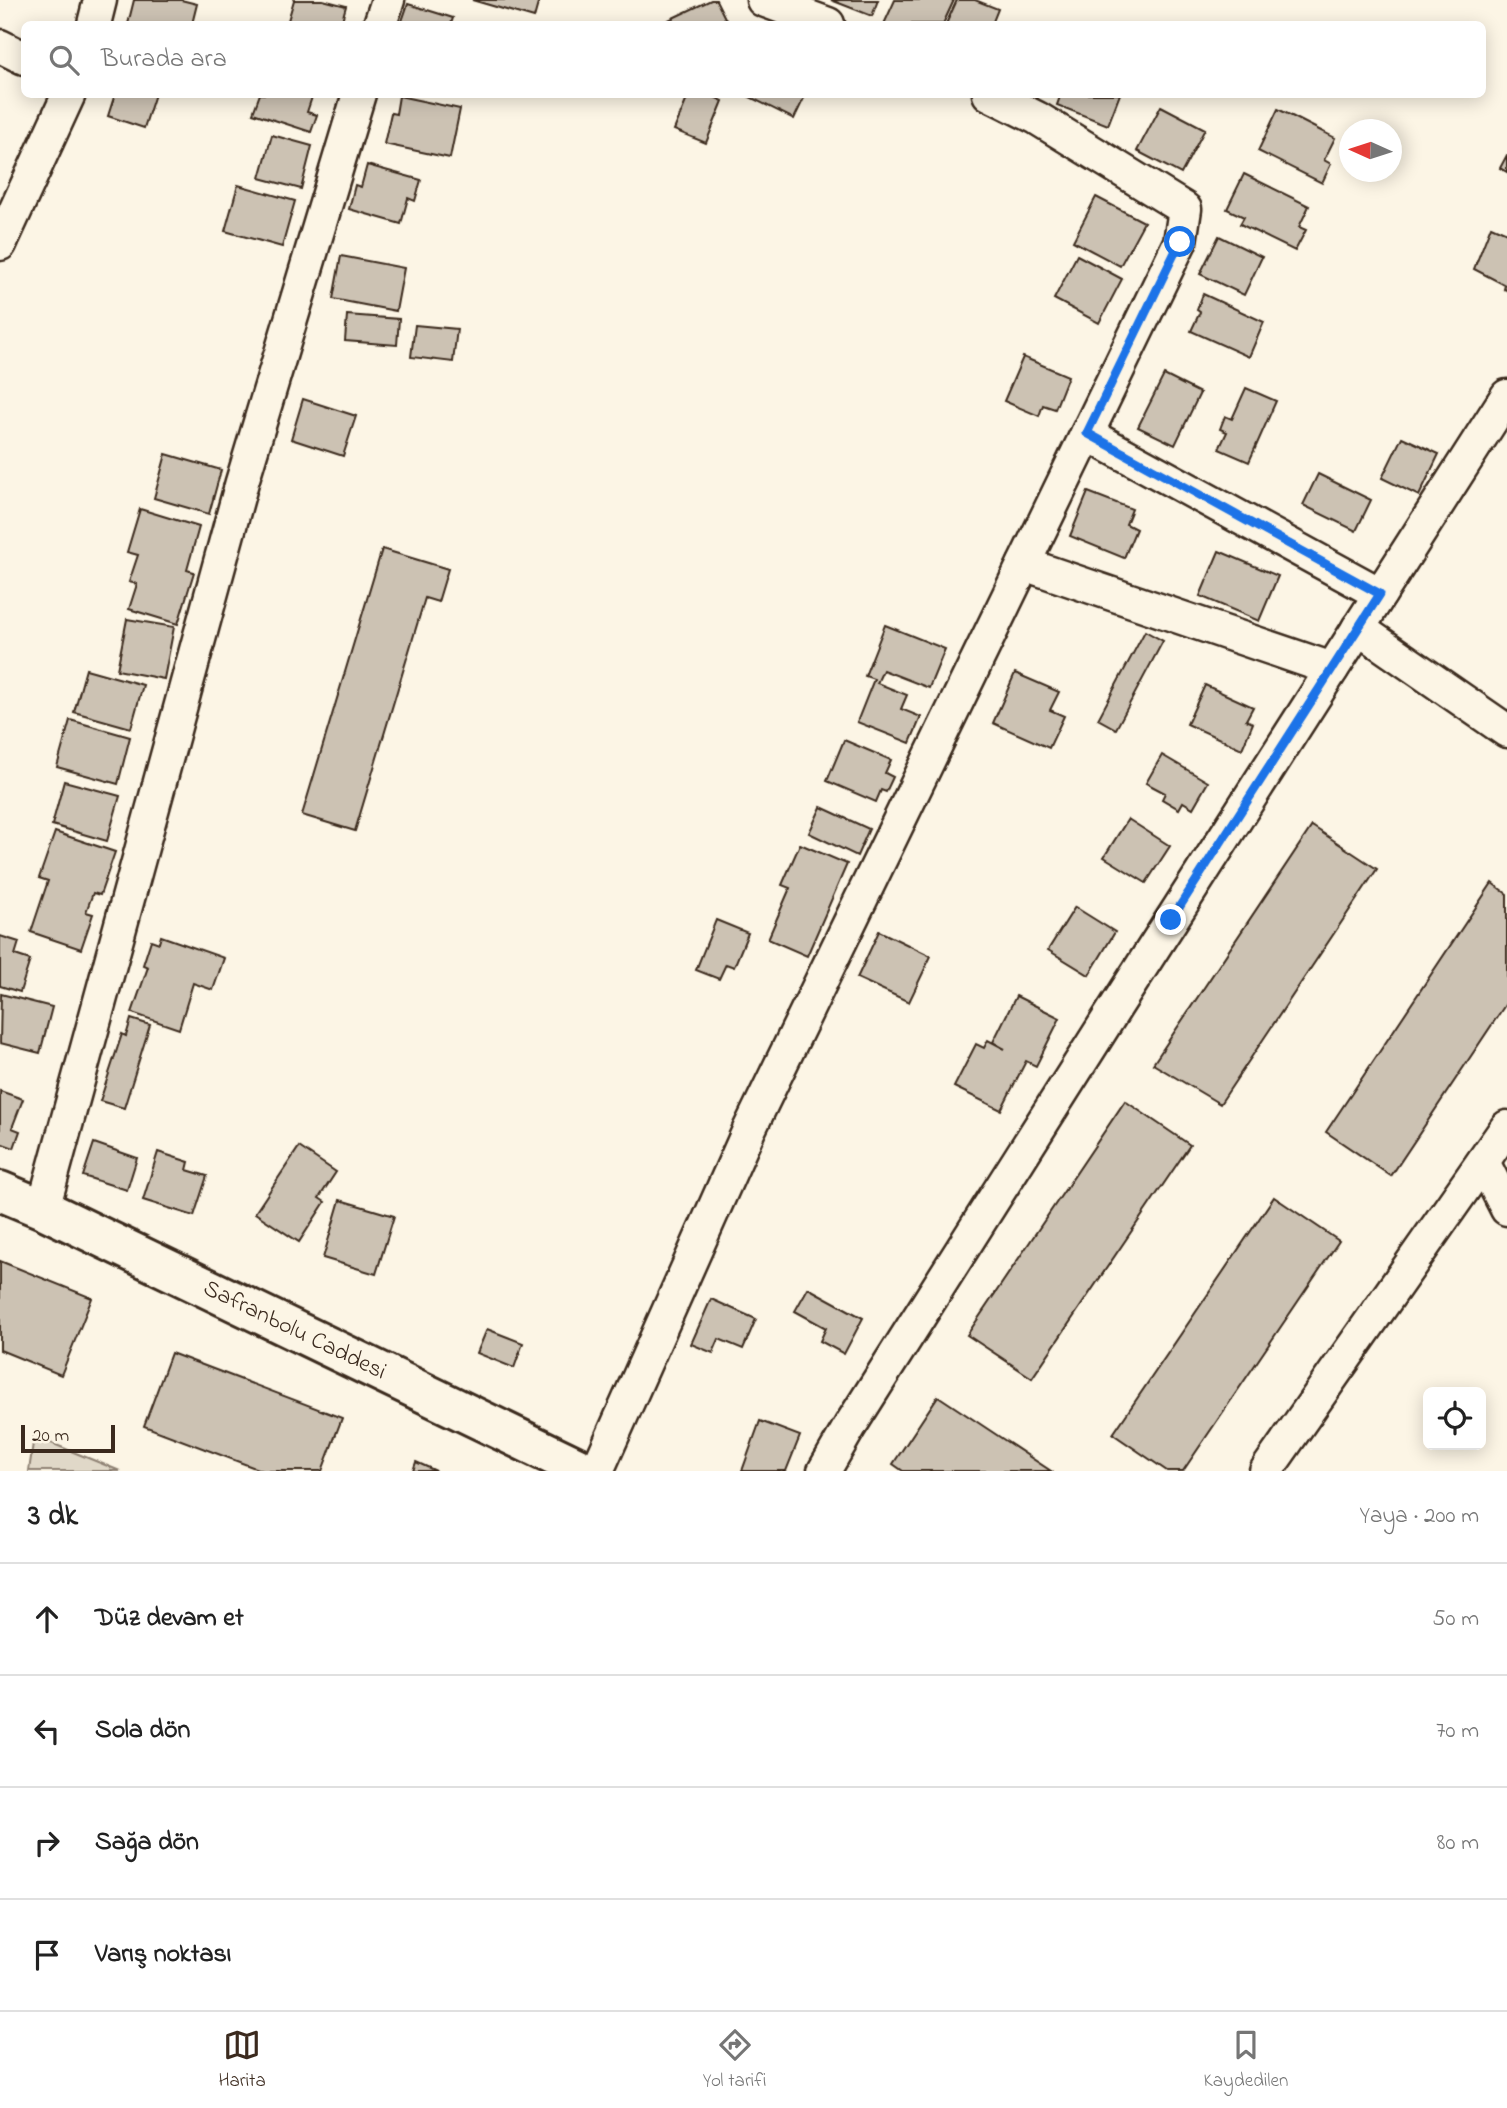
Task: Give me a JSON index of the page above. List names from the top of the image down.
{
  "streets": {
    "street": ["Safranbolu Caddesi"]
  },
  "scale_bar": "20 m",
  "north": "left",
  "page": {
    "search": "Burada ara",
    "scale": "20 m",
    "heading": ["3 dk", "Yaya · 200 m"],
    "list": [
      ["Düz devam et", "50 m"],
      ["Sola dön", "70 m"],
      ["Sağa dön", "80 m"],
      "Varış noktası"
    ],
    "nav": ["Harita", "Yol tarifi", "Kaydedilen"]
  }
}
